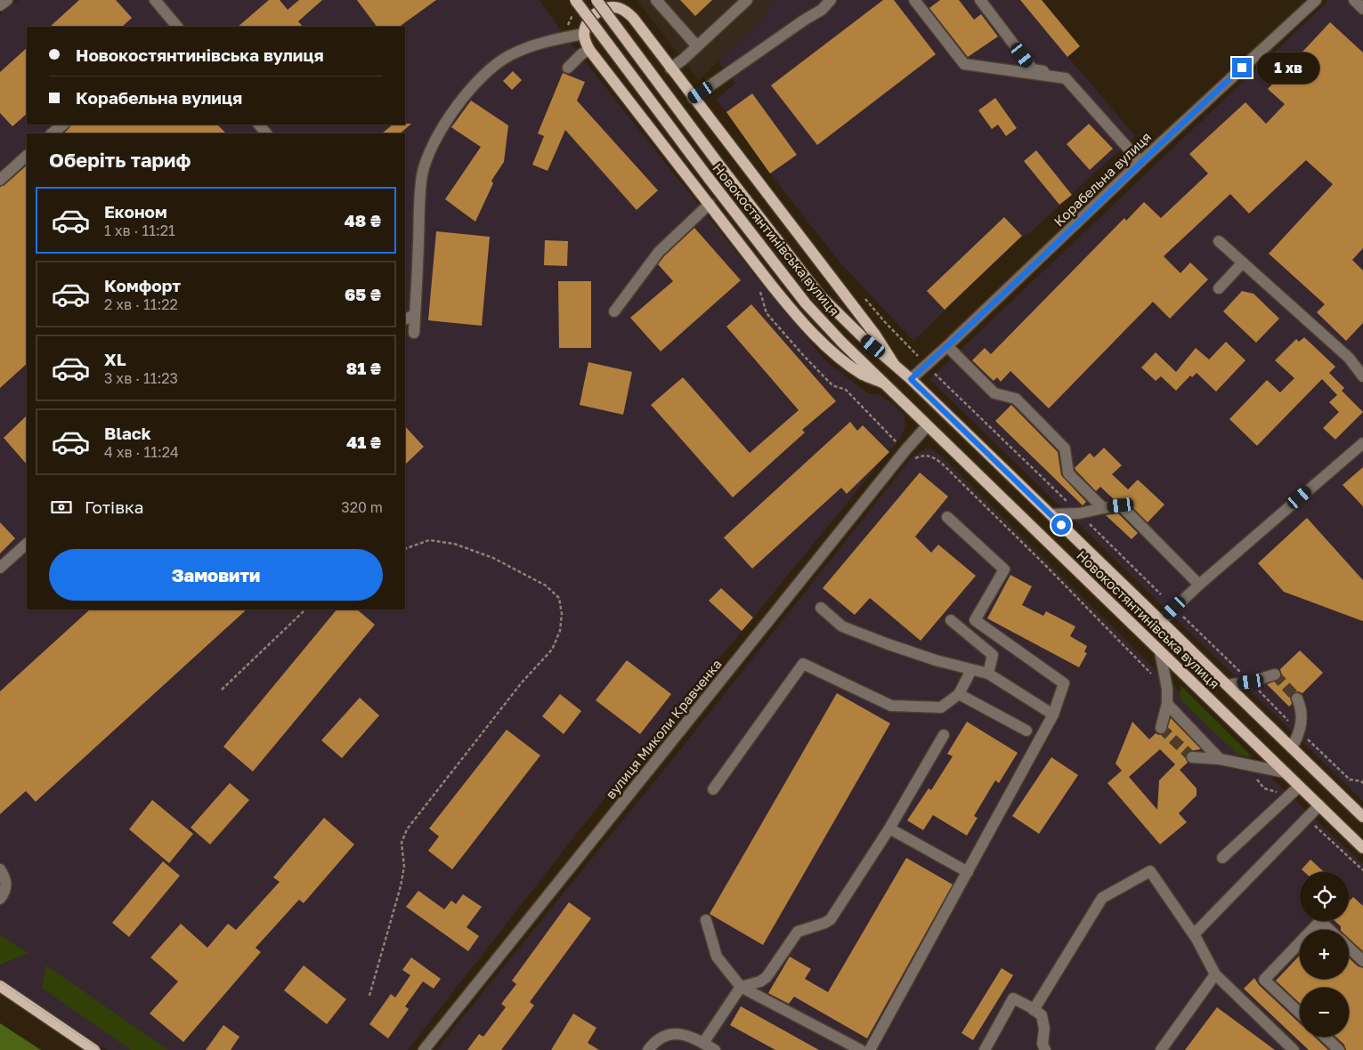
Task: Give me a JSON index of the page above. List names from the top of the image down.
{
  "streets": {
    "main road": ["Новокостянтинівська вулиця"],
    "street": ["Корабельна вулиця", "вулиця Миколи Кравченка"]
  },
  "crossings": [
    ["Корабельна вулиця", "Новокостянтинівська вулиця"],
    ["Новокостянтинівська вулиця", "вулиця Миколи Кравченка"]
  ],
  "page": {
    "banner": ["Новокостянтинівська вулиця", "Корабельна вулиця"],
    "bubble": "1 хв",
    "heading": "Оберіть тариф",
    "list": [
      {
        "name": "Економ",
        "note": "1 хв · 11:21",
        "value": "48 ₴"
      },
      {
        "name": "Комфорт",
        "note": "2 хв · 11:22",
        "value": "65 ₴"
      },
      {
        "name": "XL",
        "note": "3 хв · 11:23",
        "value": "81 ₴"
      },
      {
        "name": "Black",
        "note": "4 хв · 11:24",
        "value": "41 ₴"
      }
    ],
    "pay": ["Готівка", "320 m"],
    "buttons": "Замовити",
    "map_buttons": ["+", "−"]
  }
}
